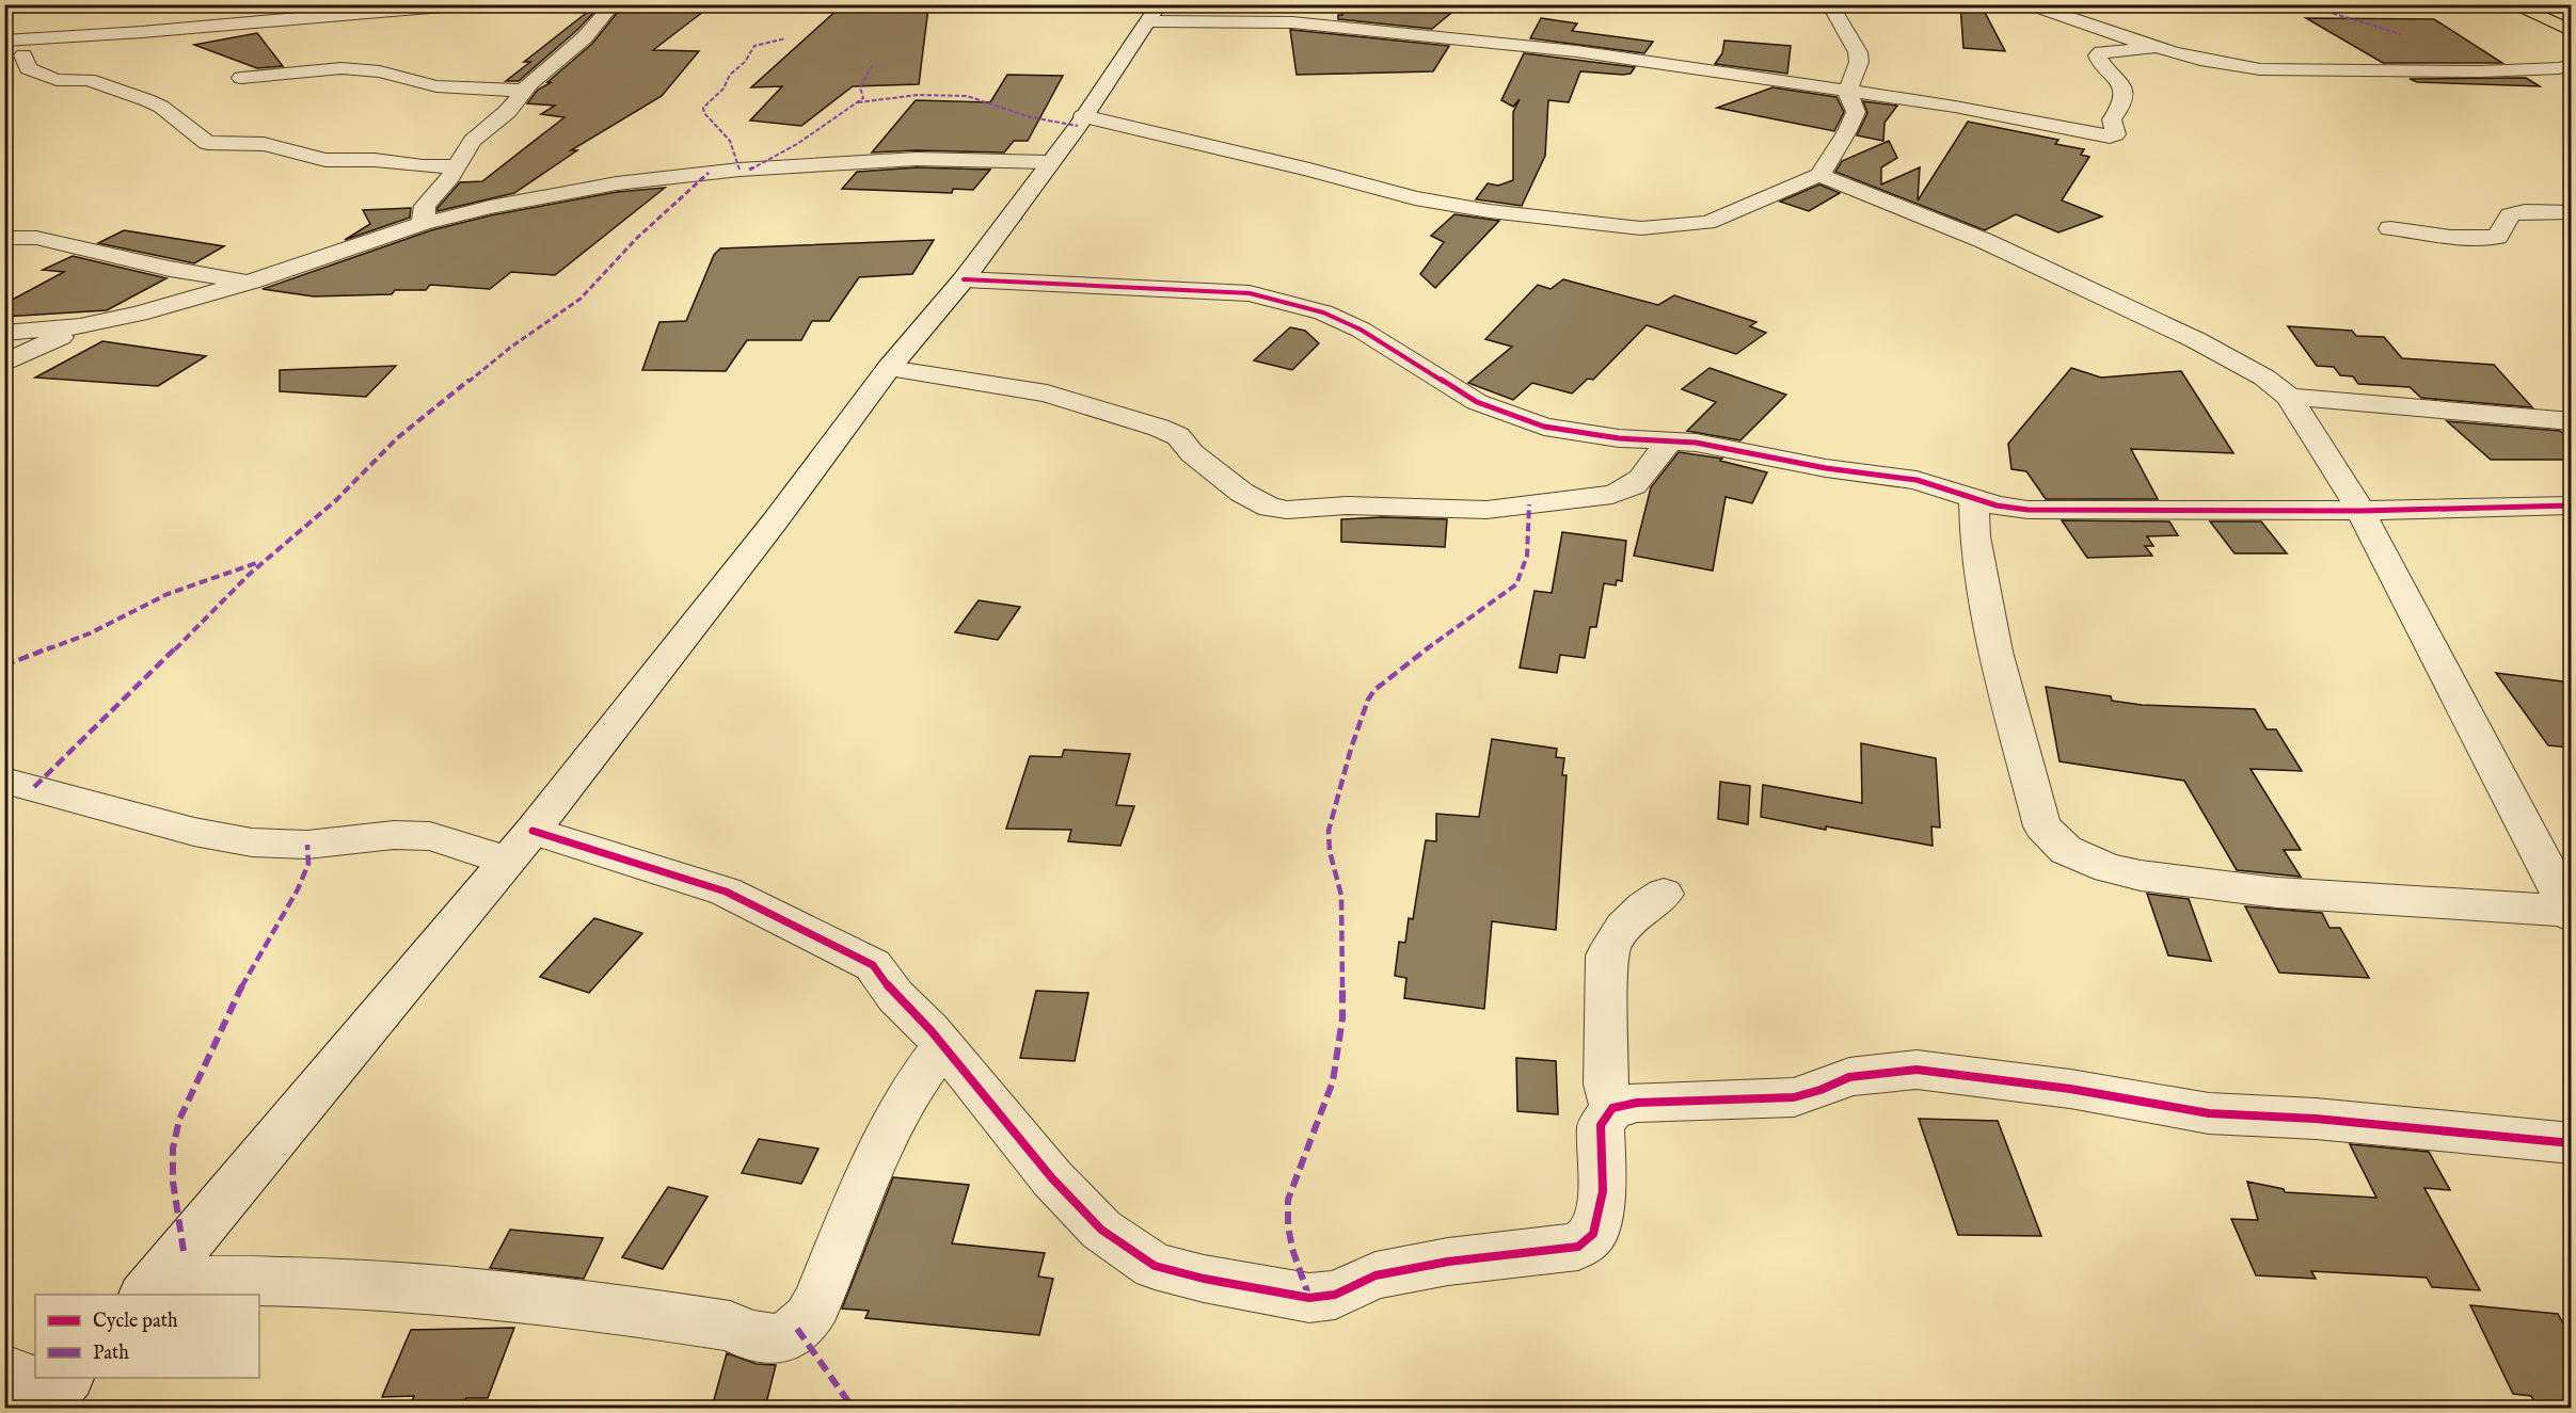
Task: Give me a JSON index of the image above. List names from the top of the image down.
{
  "legend": ["Cycle path", "Path"]
}
